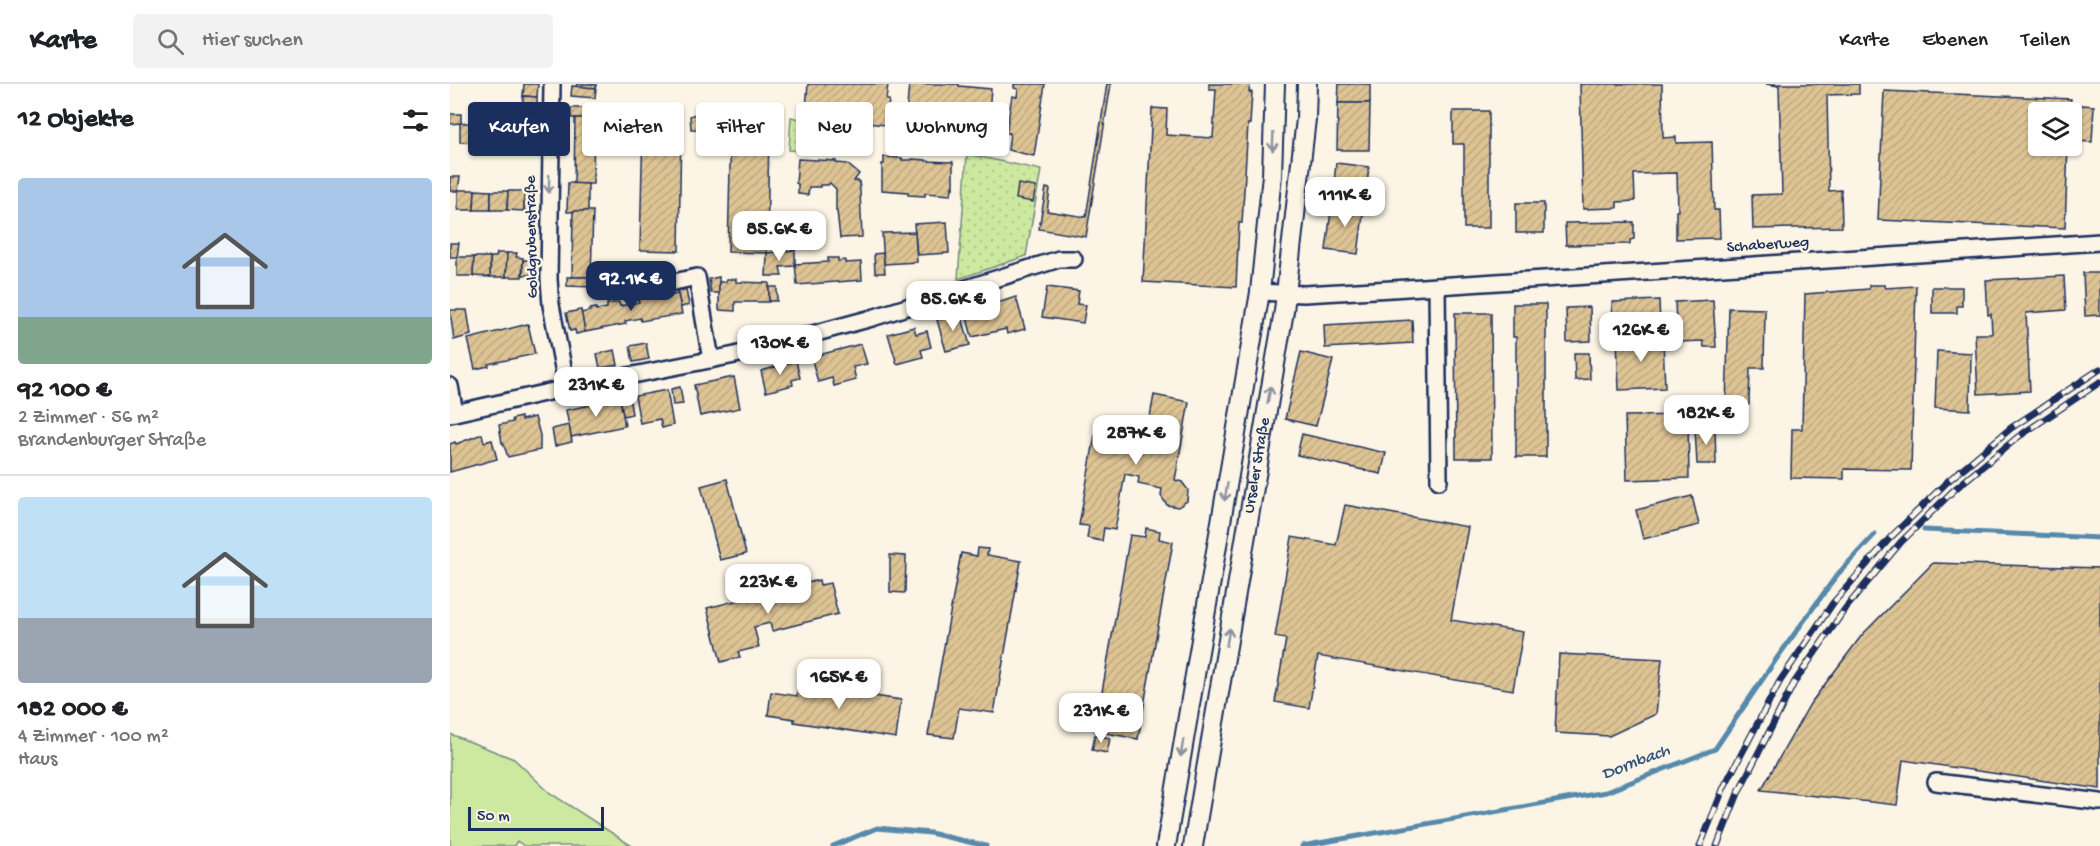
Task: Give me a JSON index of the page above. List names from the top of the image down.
{
  "streets": {
    "street": ["Goldgrubenstraße", "Schaberweg", "Urseler Straße"]
  },
  "crossings": [
    ["Schaberweg", "Urseler Straße"]
  ],
  "one_way": ["Goldgrubenstraße"],
  "water": ["Dornbach"],
  "scale_bar": "50 m",
  "page": {
    "header": "Karte",
    "search": "Hier suchen",
    "nav": ["Karte", "Ebenen", "Teilen"],
    "heading": "12 Objekte",
    "chip": [
      "Kaufen",
      "Mieten",
      "Filter",
      "Neu",
      "Wohnung"
    ],
    "list": [
      {
        "name": "92 100 €",
        "note": "2 Zimmer · 56 m² · Brandenburger Straße"
      },
      {
        "name": "182 000 €",
        "note": "4 Zimmer · 100 m² · Haus"
      }
    ],
    "price": [
      "111K €",
      "85.6K €",
      "92.1K €",
      "85.6K €",
      "126K €",
      "130K €",
      "231K €",
      "182K €",
      "287K €",
      "223K €",
      "165K €",
      "231K €"
    ],
    "scale": "50 m"
  }
}
